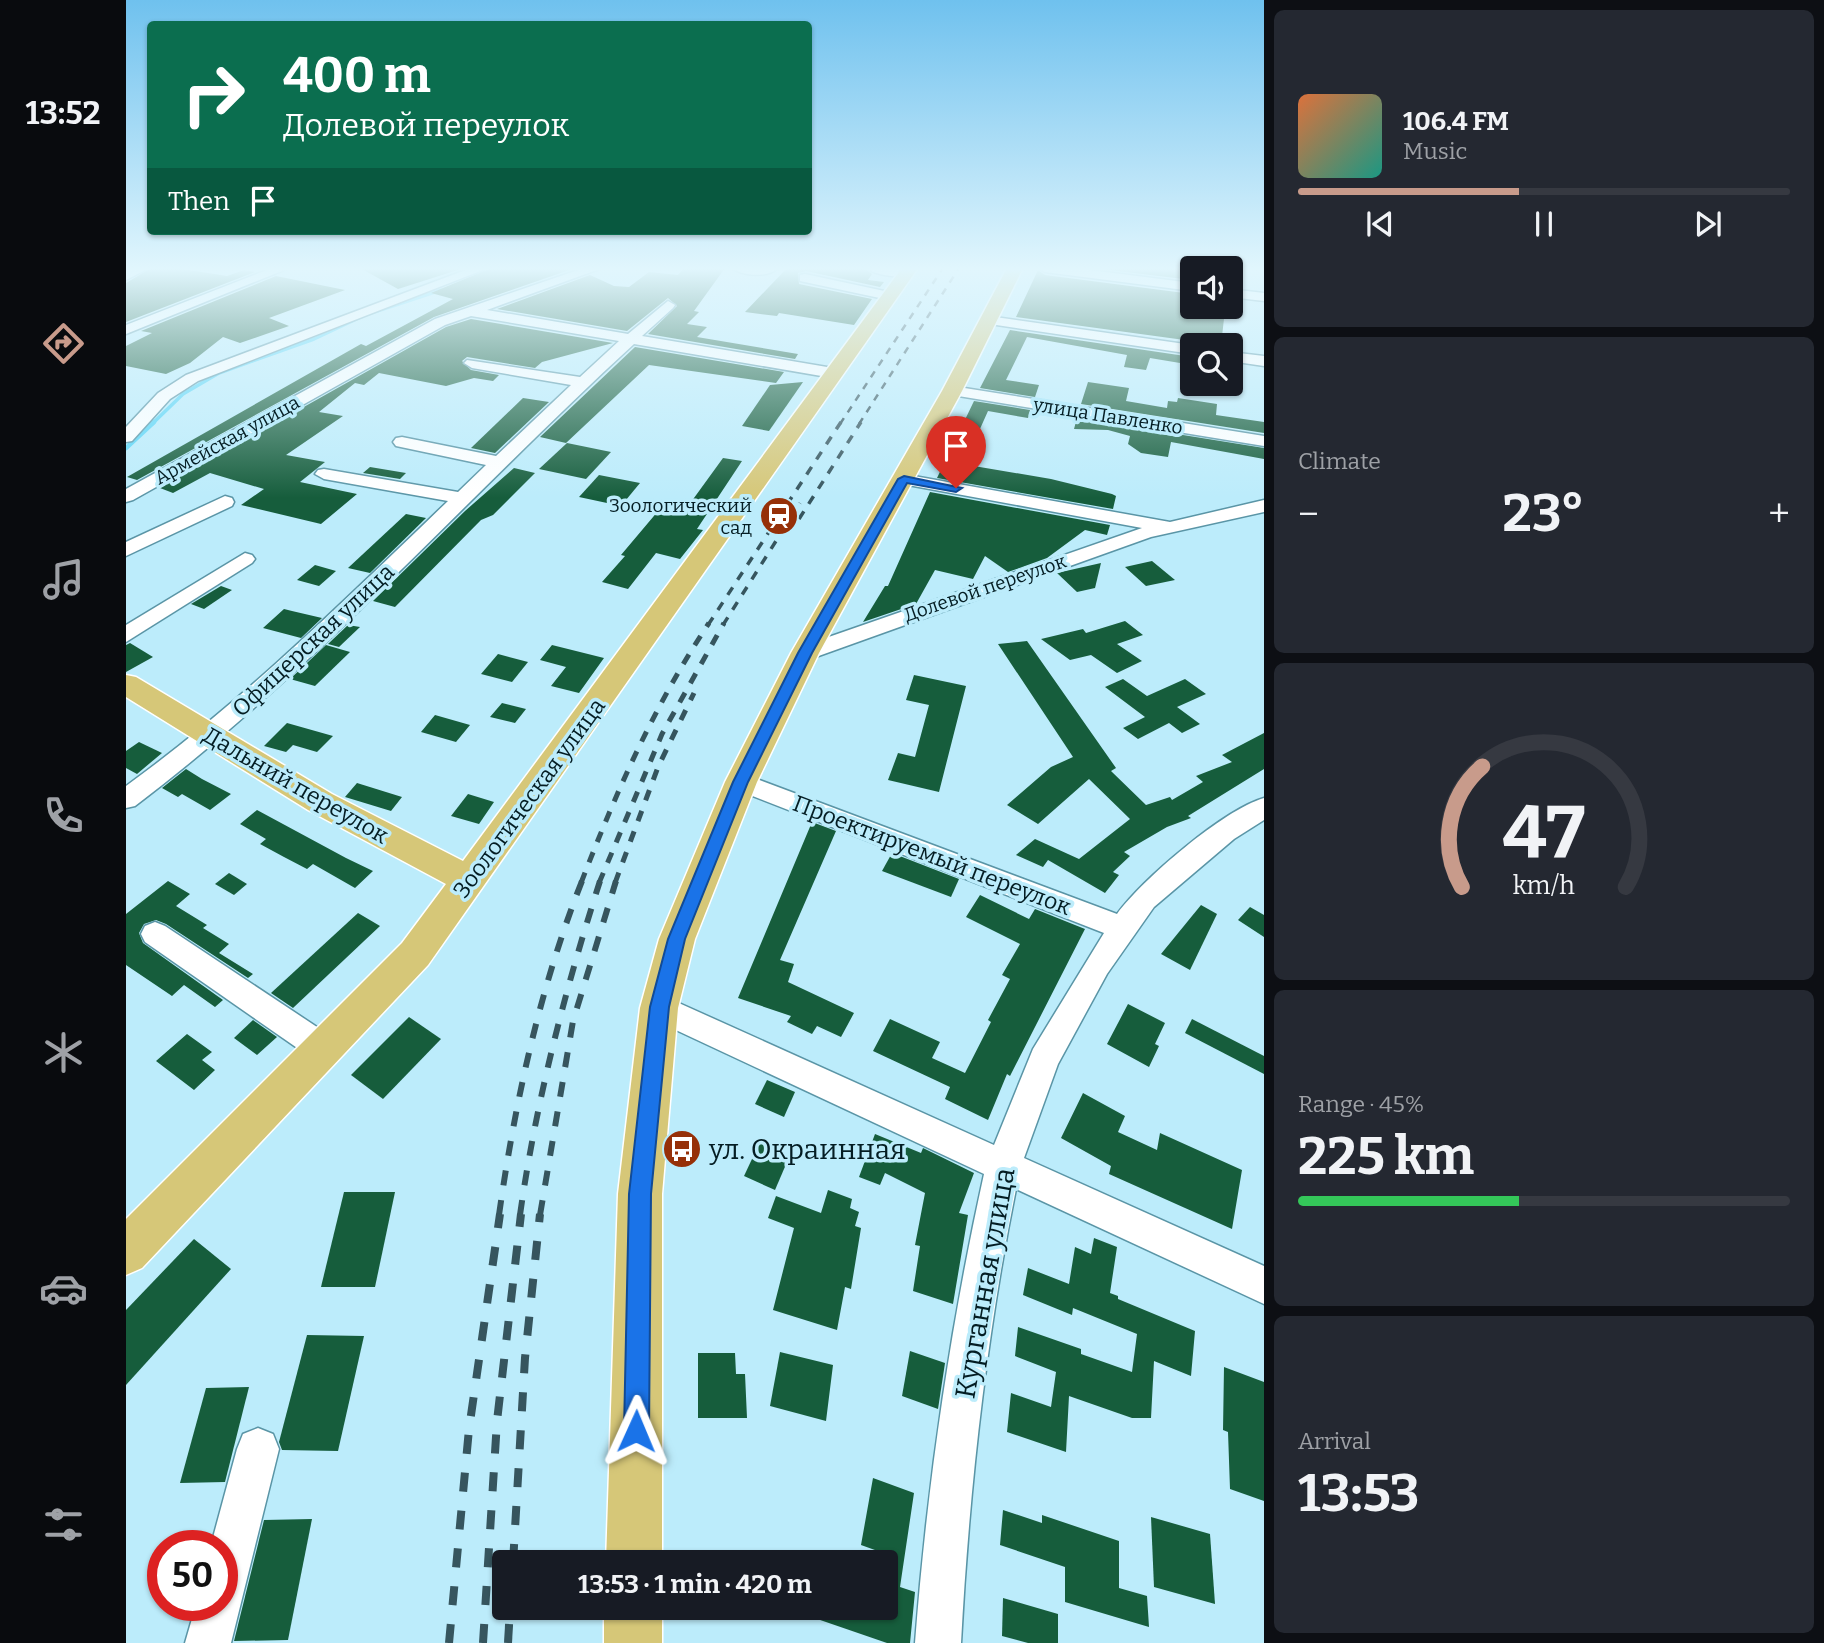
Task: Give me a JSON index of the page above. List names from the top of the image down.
{
  "streets": {
    "main road": ["Дальний переулок", "Зоологическая улица"],
    "street": [
      "улица Павленко",
      "Армейская улица",
      "Долевой переулок",
      "Офицерская улица",
      "Проектируемый переулок",
      "Курганная улица"
    ]
  },
  "crossings": [
    ["Офицерская улица", "Дальний переулок"],
    ["Дальний переулок", "Зоологическая улица"],
    ["Проектируемый переулок", "Курганная улица"]
  ],
  "places": {
    "station": ["Зоологический сад"],
    "bus stop": ["ул. Окраинная"]
  },
  "page": {
    "tabs": "13:52",
    "turn": ["400 m", "Долевой переулок"],
    "song": ["106.4 FM", "Music"],
    "then": "Then",
    "tile": [
      "Climate",
      ["Range · 45%", "225 km"],
      ["Arrival", "13:53"]
    ],
    "heat": ["−", "23°", "+"],
    "limit": "50",
    "trip": "13:53 · 1 min · 420 m",
    "gauge": ["47", "km/h"]
  }
}
